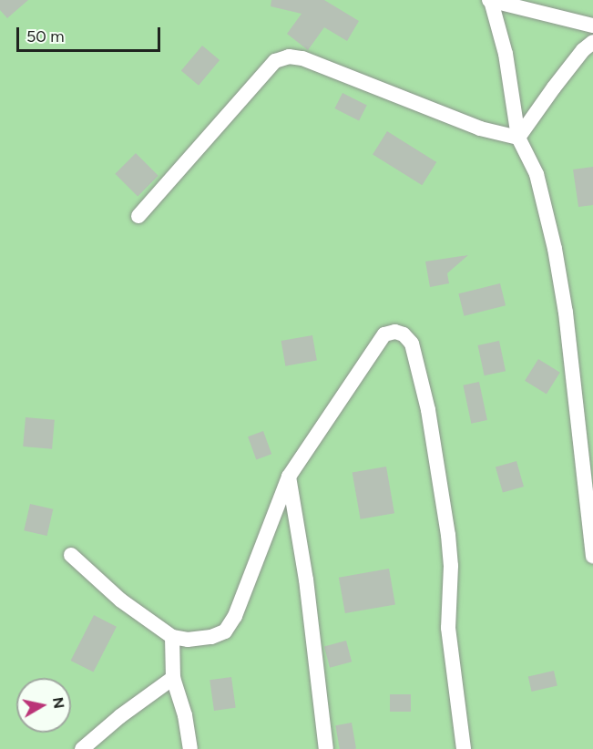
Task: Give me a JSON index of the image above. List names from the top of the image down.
{
  "scale_bar": "50 m",
  "north": "right"
}
